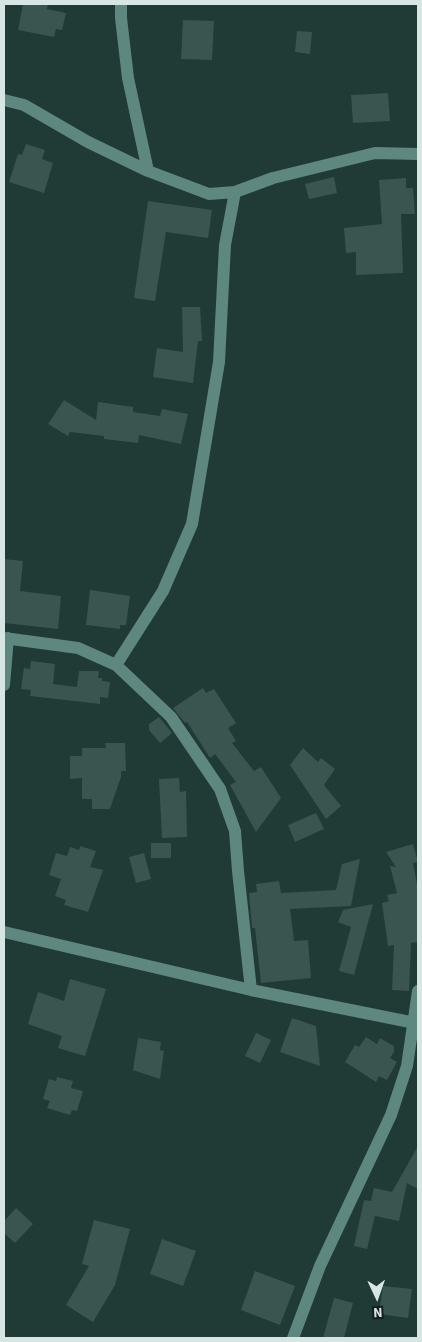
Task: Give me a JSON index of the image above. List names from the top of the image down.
{
  "north": "bottom"
}
